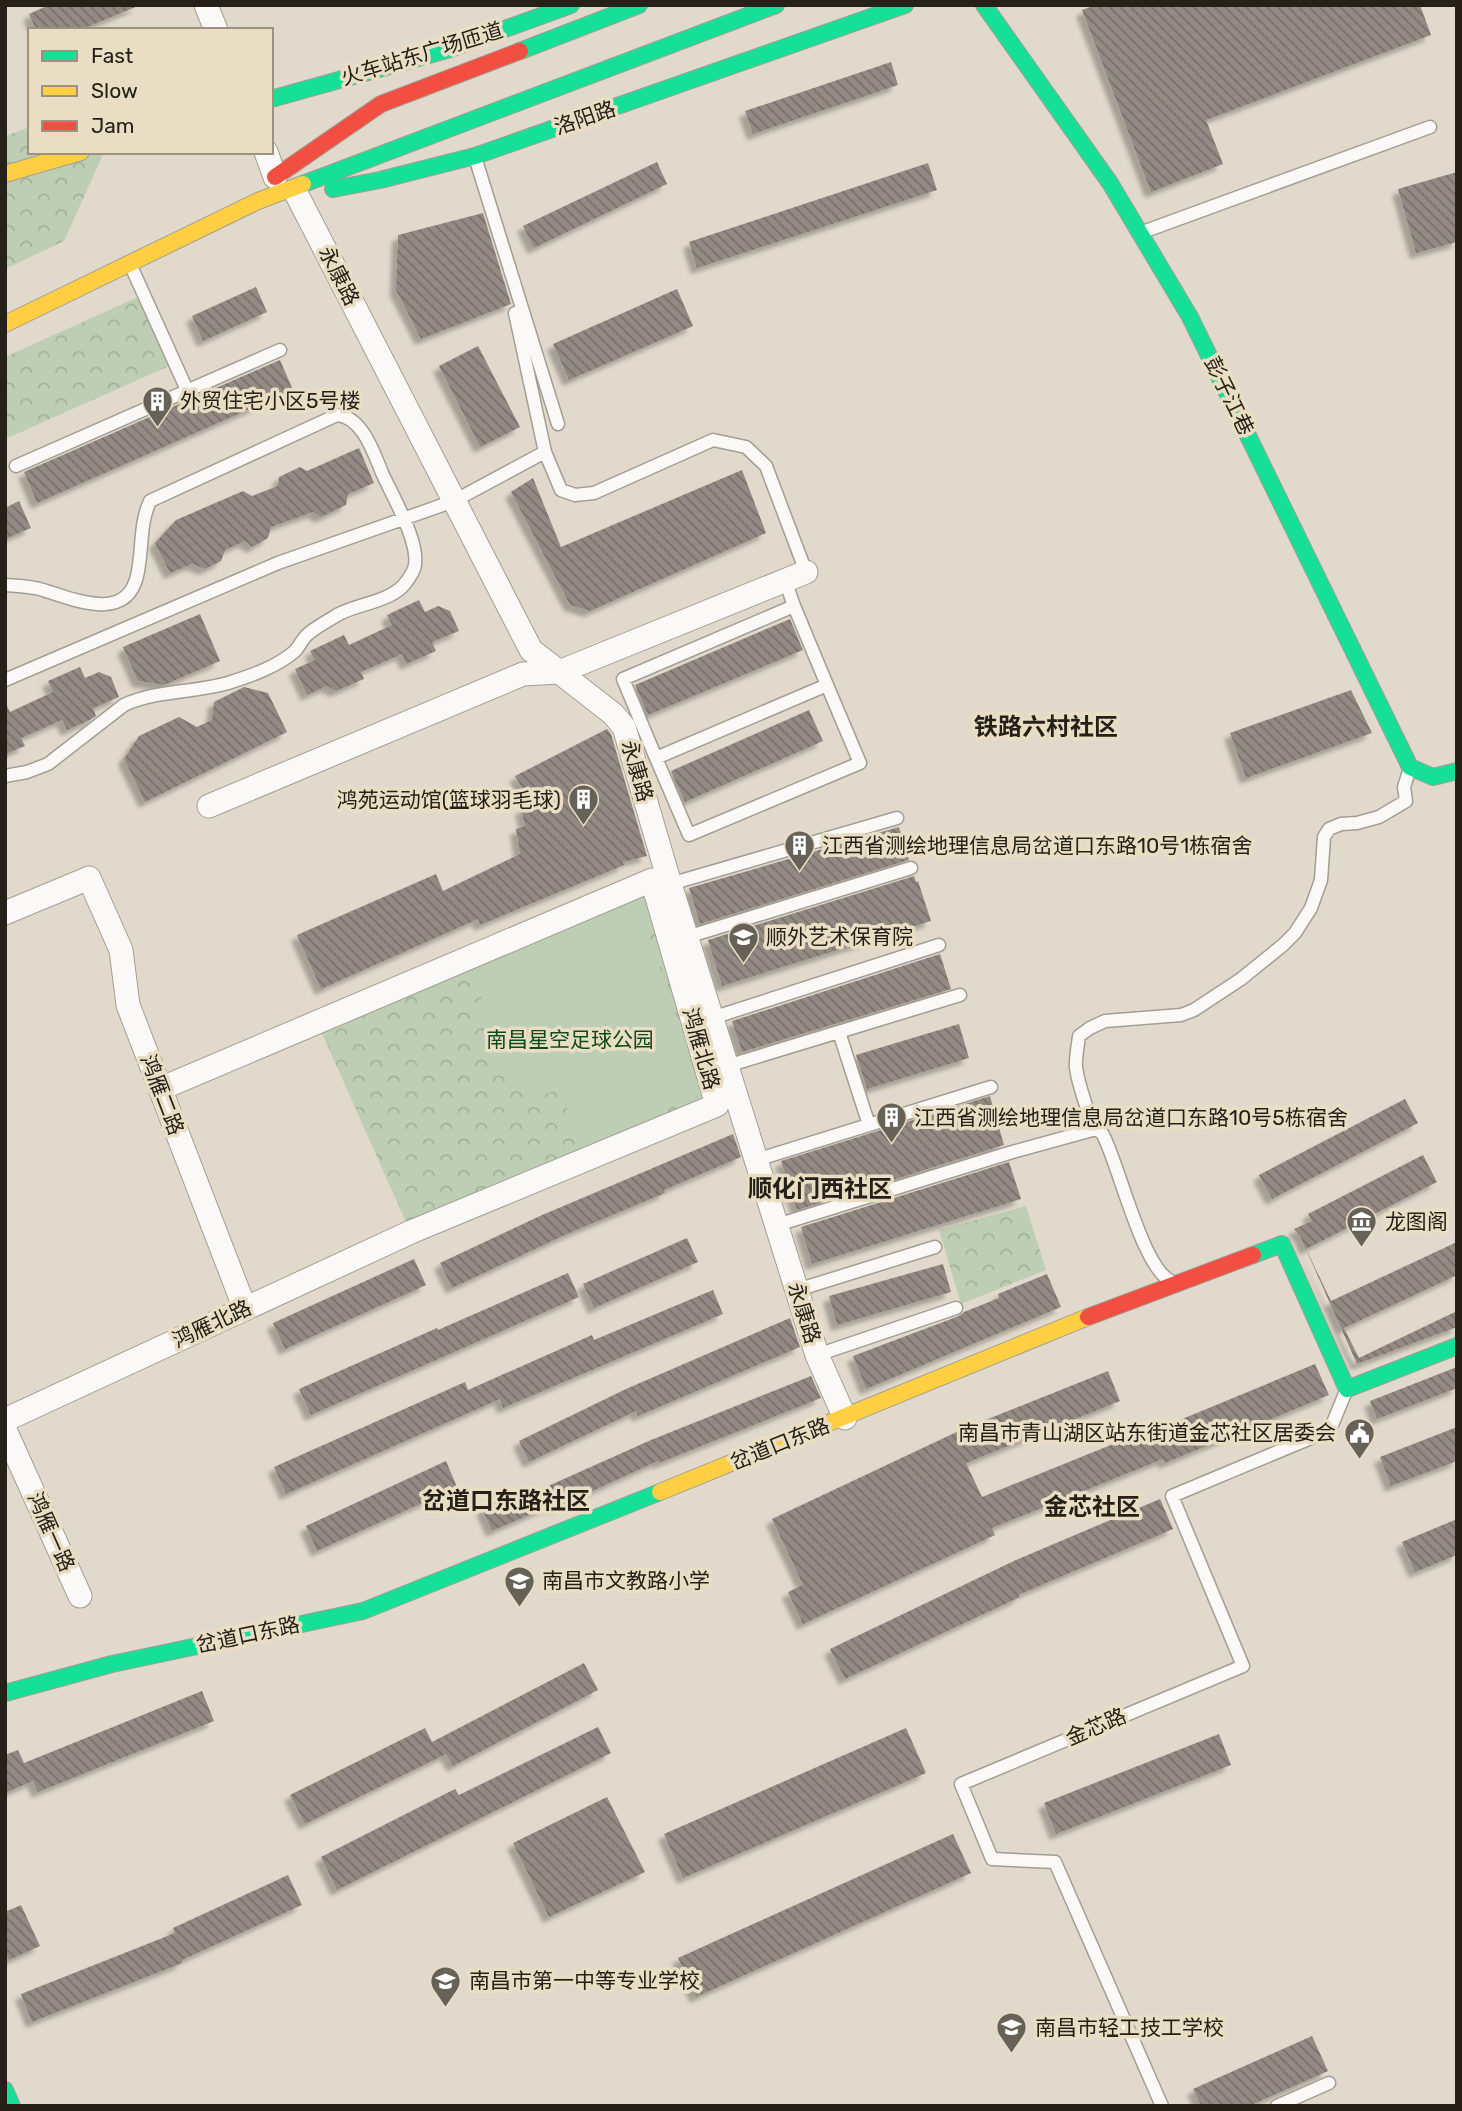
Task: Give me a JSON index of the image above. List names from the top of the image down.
{
  "streets": {
    "main road": [
      "火车站东广场匝道",
      "洛阳路",
      "彭子江巷",
      "岔道口东路"
    ],
    "street": [
      "永康路",
      "鸿雁北路",
      "鸿雁二路",
      "鸿雁一路"
    ],
    "lane": ["金芯路"]
  },
  "crossings": [
    ["洛阳路", "永康路"],
    ["永康路", "岔道口东路"],
    ["鸿雁北路", "鸿雁二路"],
    ["岔道口东路", "金芯路"]
  ],
  "districts": [
    "铁路六村社区",
    "顺化门西社区",
    "岔道口东路社区",
    "金芯社区"
  ],
  "parks": ["南昌星空足球公园"],
  "places": {
    "building": [
      "外贸住宅小区5号楼",
      "鸿苑运动馆(篮球羽毛球)",
      "江西省测绘地理信息局岔道口东路10号1栋宿舍",
      "江西省测绘地理信息局岔道口东路10号5栋宿舍"
    ],
    "school or university": [
      "顺外艺术保育院",
      "南昌市文教路小学",
      "南昌市第一中等专业学校",
      "南昌市轻工技工学校"
    ],
    "museum": ["龙图阁"],
    "public building": ["南昌市青山湖区站东街道金芯社区居委会"]
  },
  "legend": ["Fast", "Slow", "Jam"]
}
